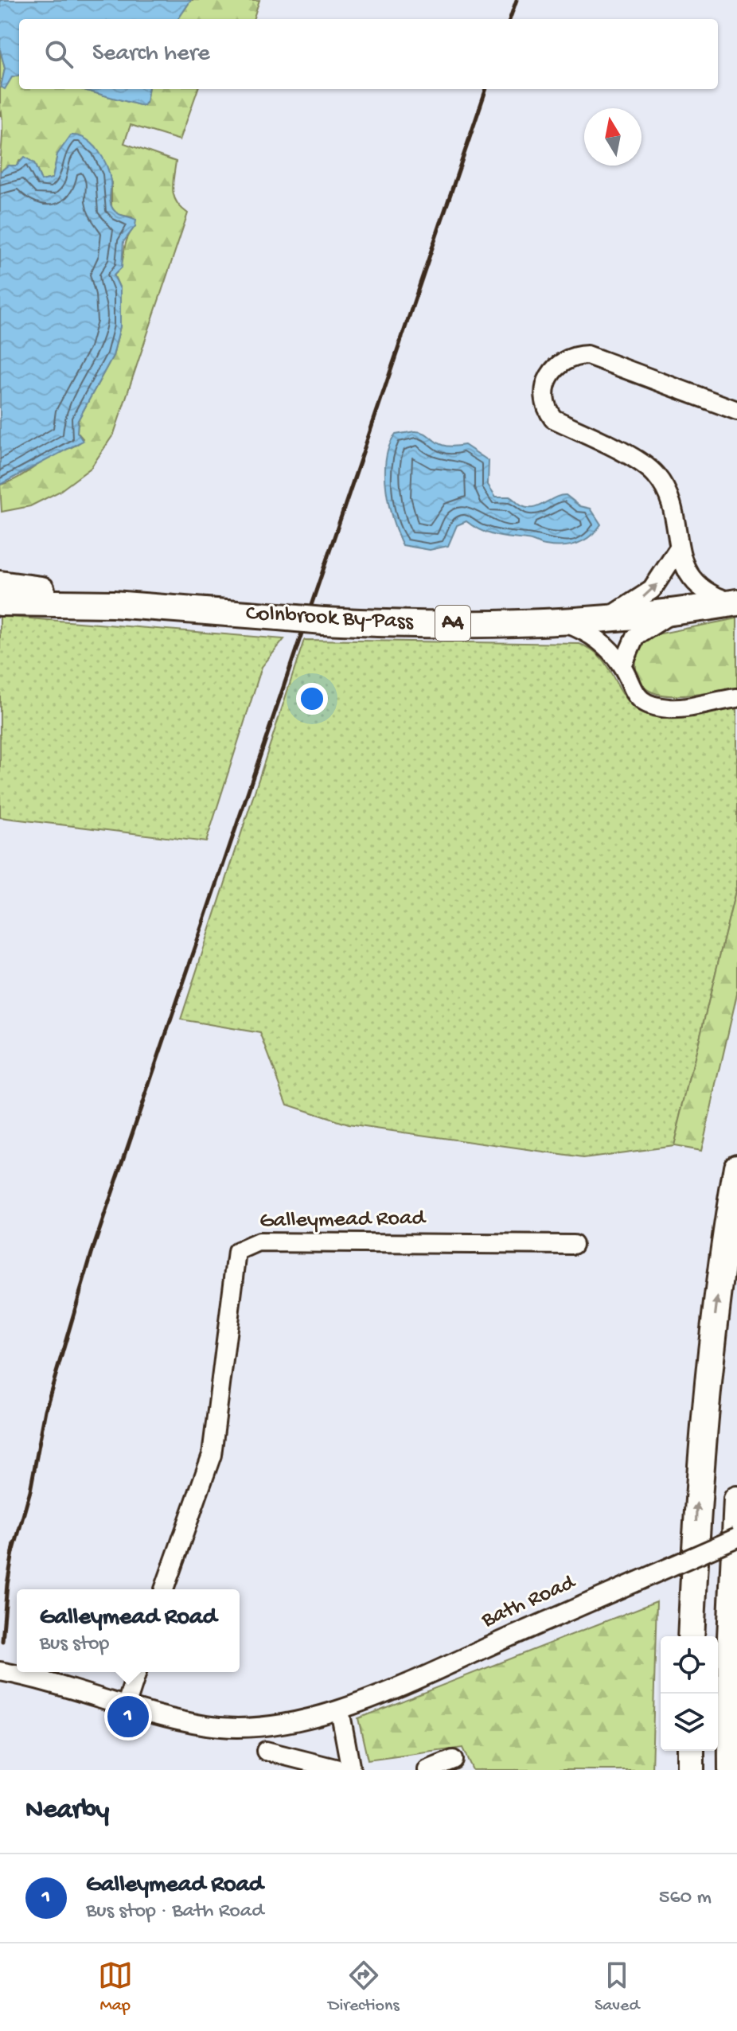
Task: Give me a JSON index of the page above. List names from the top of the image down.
{
  "streets": {
    "highway": ["Colnbrook By-Pass", "A4"],
    "street": ["Galleymead Road", "Bath Road"]
  },
  "north": "top",
  "page": {
    "search": "Search here",
    "popup": ["Galleymead Road", "Bus stop"],
    "pins": "1",
    "heading": "Nearby",
    "list": [
      {
        "mark": "1",
        "name": "Galleymead Road",
        "note": "Bus stop · Bath Road",
        "value": "560 m"
      }
    ],
    "nav": ["Map", "Directions", "Saved"]
  }
}
